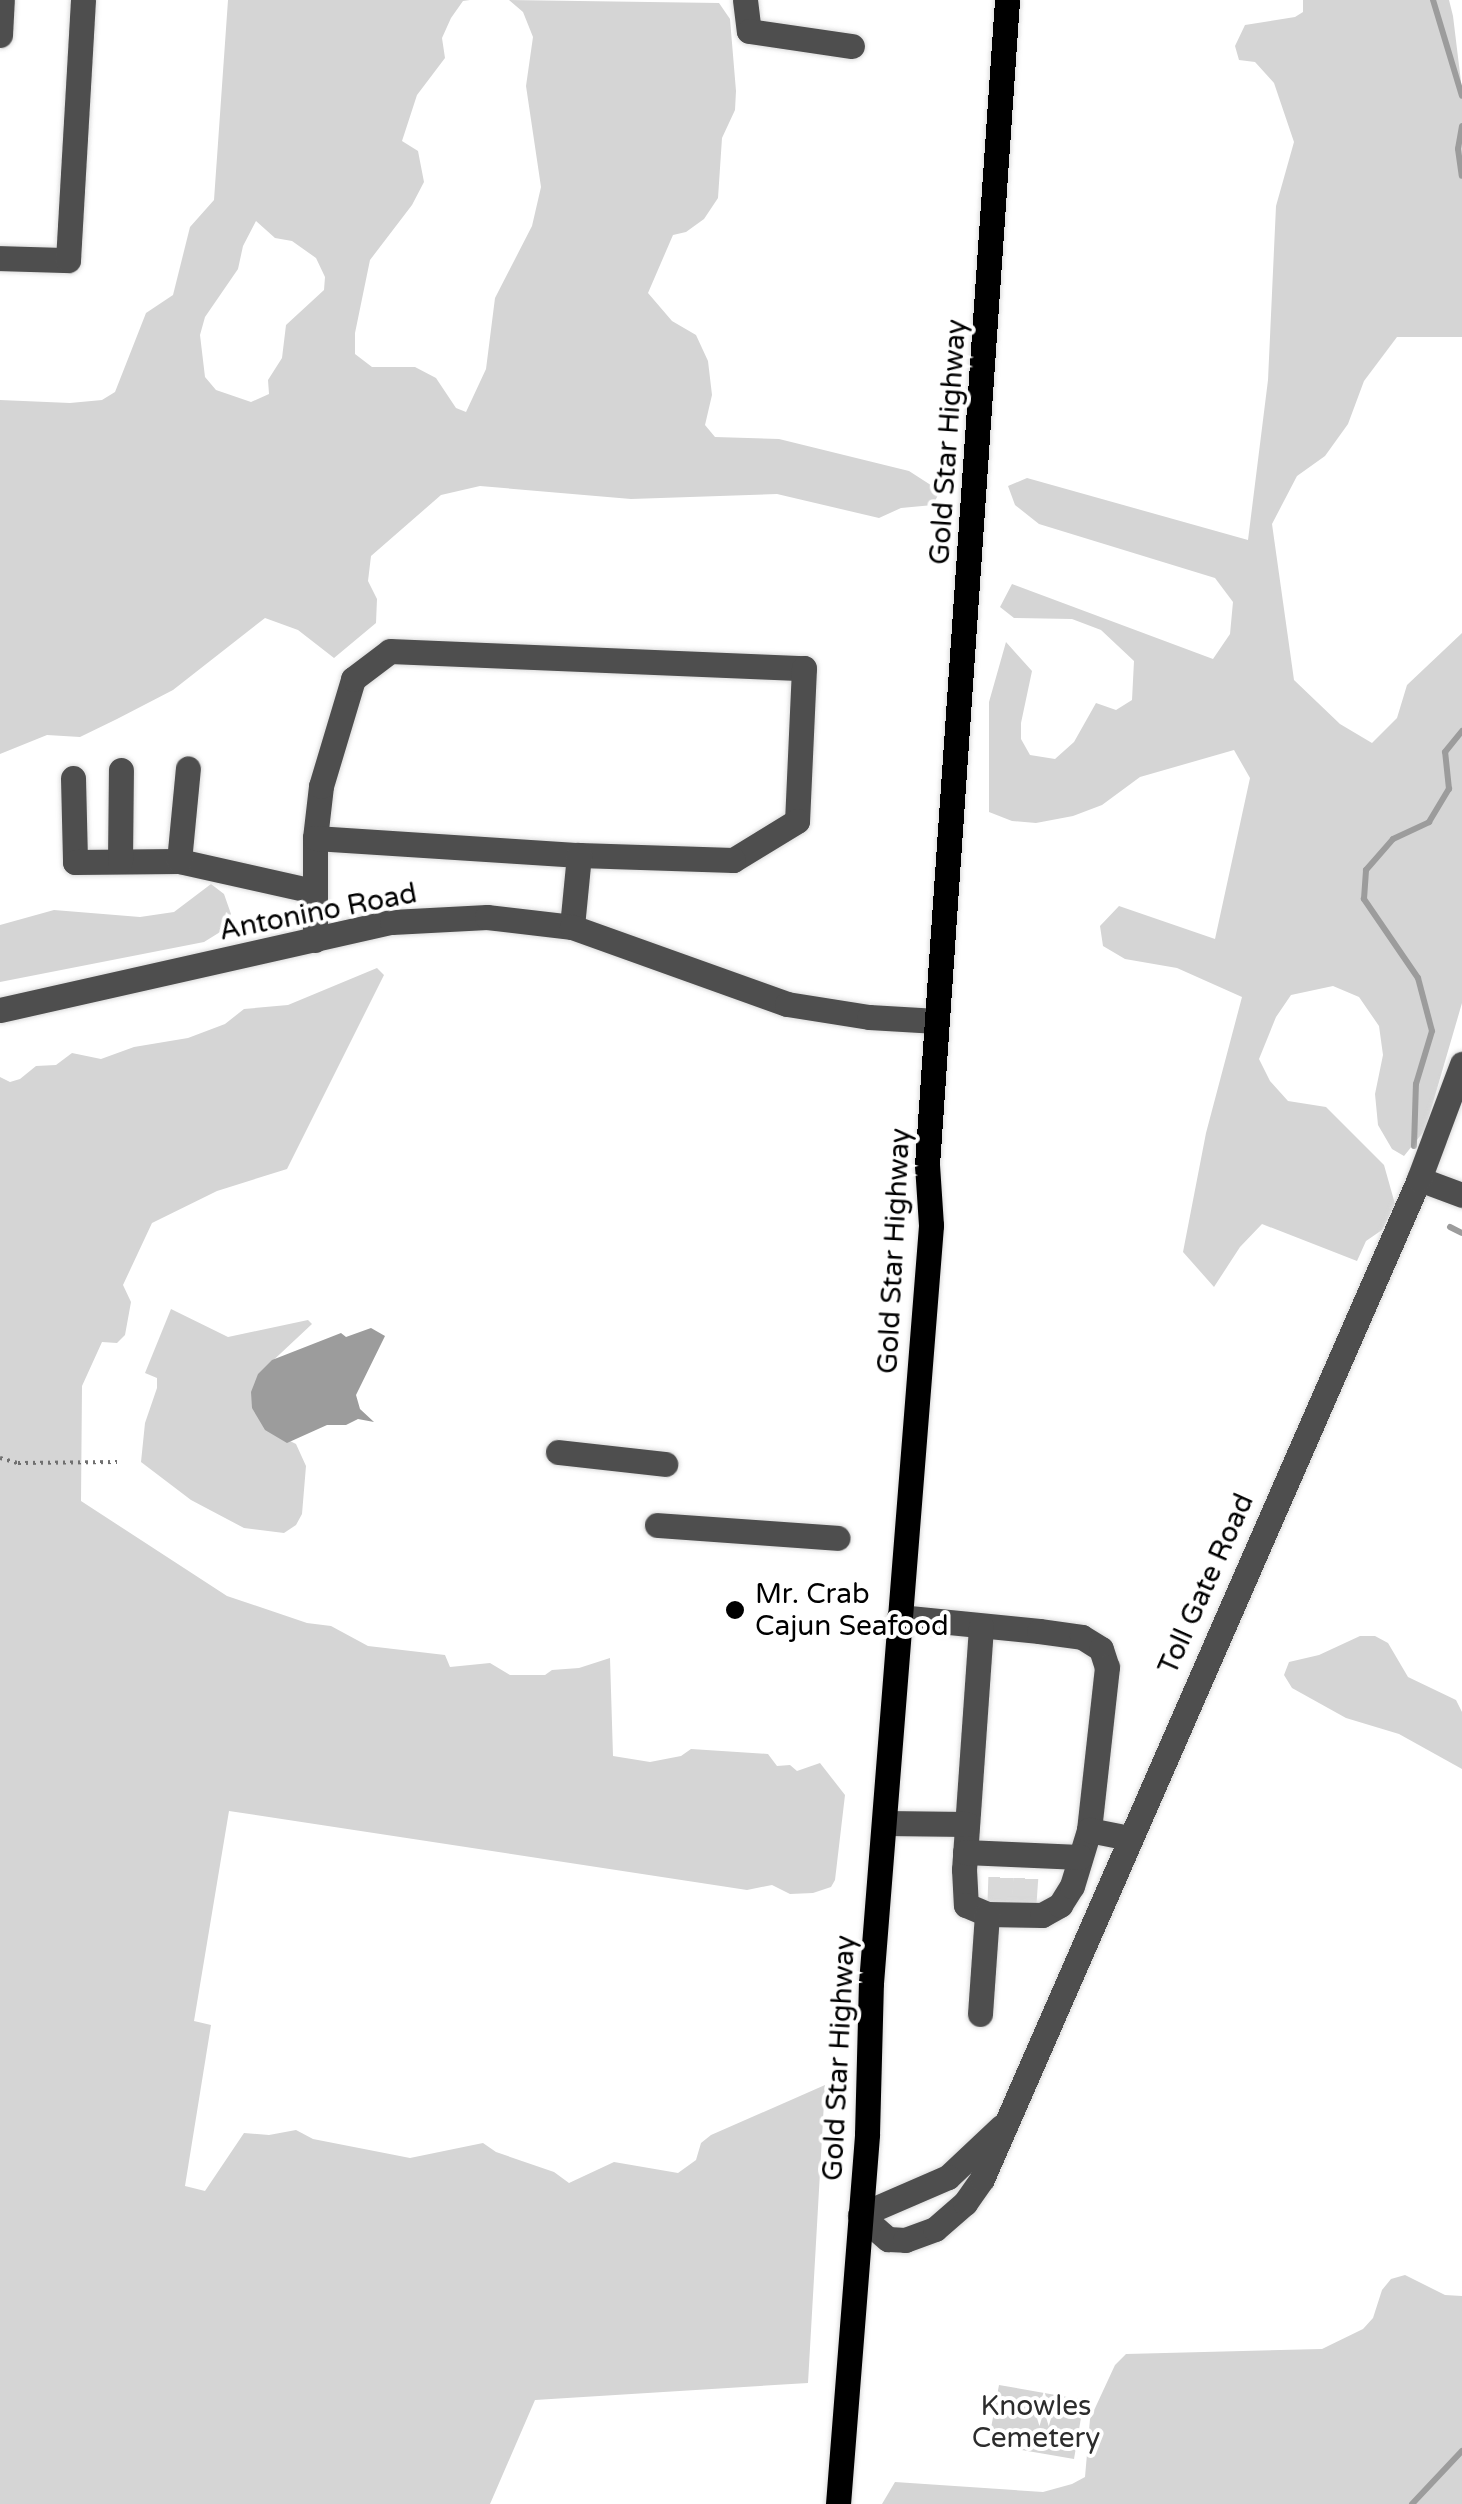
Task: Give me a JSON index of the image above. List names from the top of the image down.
{
  "streets": {
    "main road": ["Gold Star Highway"],
    "street": ["Antonino Road", "Toll Gate Road"]
  },
  "crossings": [
    ["Gold Star Highway", "Antonino Road"],
    ["Gold Star Highway", "Toll Gate Road"]
  ],
  "parks": ["Knowles Cemetery"],
  "places": ["Mr. Crab Cajun Seafood"]
}
